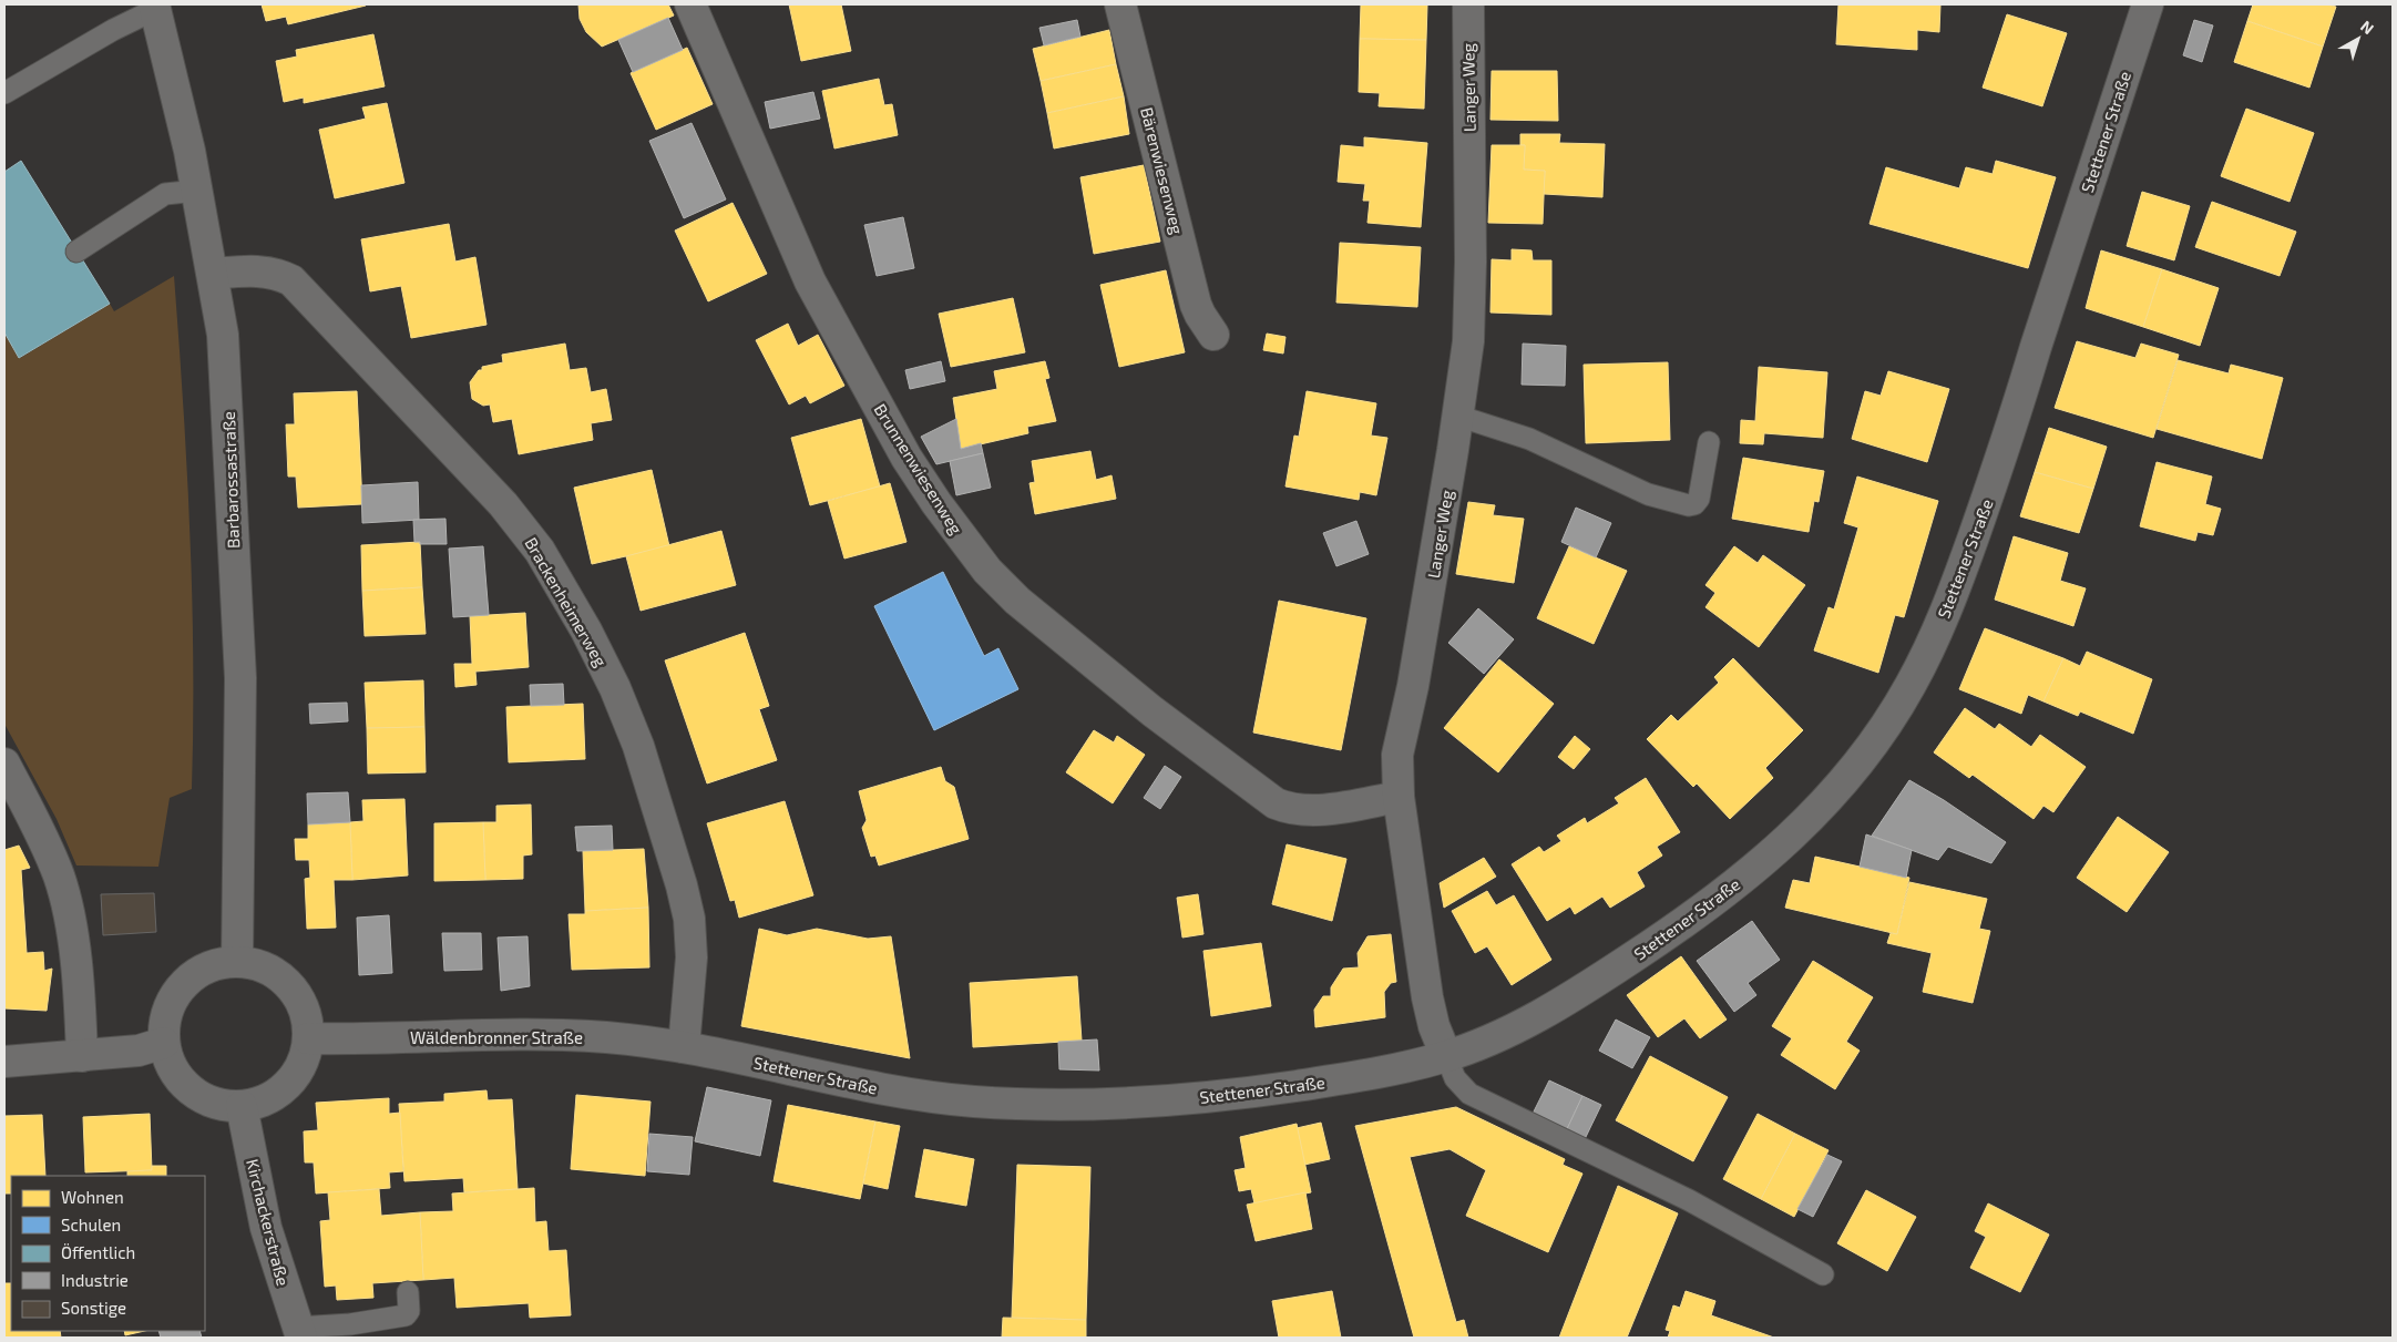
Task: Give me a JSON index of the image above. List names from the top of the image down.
{
  "streets": {
    "street": [
      "Langer Weg",
      "Stettener Straße",
      "Bärenwiesenweg",
      "Brunnenwiesenweg",
      "Barbarossastraße",
      "Brackenheimerweg",
      "Wäldenbronner Straße",
      "Kirchackerstraße"
    ]
  },
  "crossings": [
    ["Langer Weg", "Stettener Straße"],
    ["Langer Weg", "Brunnenwiesenweg"],
    ["Stettener Straße", "Brackenheimerweg"],
    ["Stettener Straße", "Wäldenbronner Straße"],
    ["Barbarossastraße", "Brackenheimerweg"],
    ["Barbarossastraße", "Wäldenbronner Straße"],
    ["Barbarossastraße", "Kirchackerstraße"],
    ["Brackenheimerweg", "Wäldenbronner Straße"],
    ["Wäldenbronner Straße", "Kirchackerstraße"]
  ],
  "legend": [
    "Wohnen",
    "Schulen",
    "Öffentlich",
    "Industrie",
    "Sonstige"
  ],
  "north": "top right"
}
